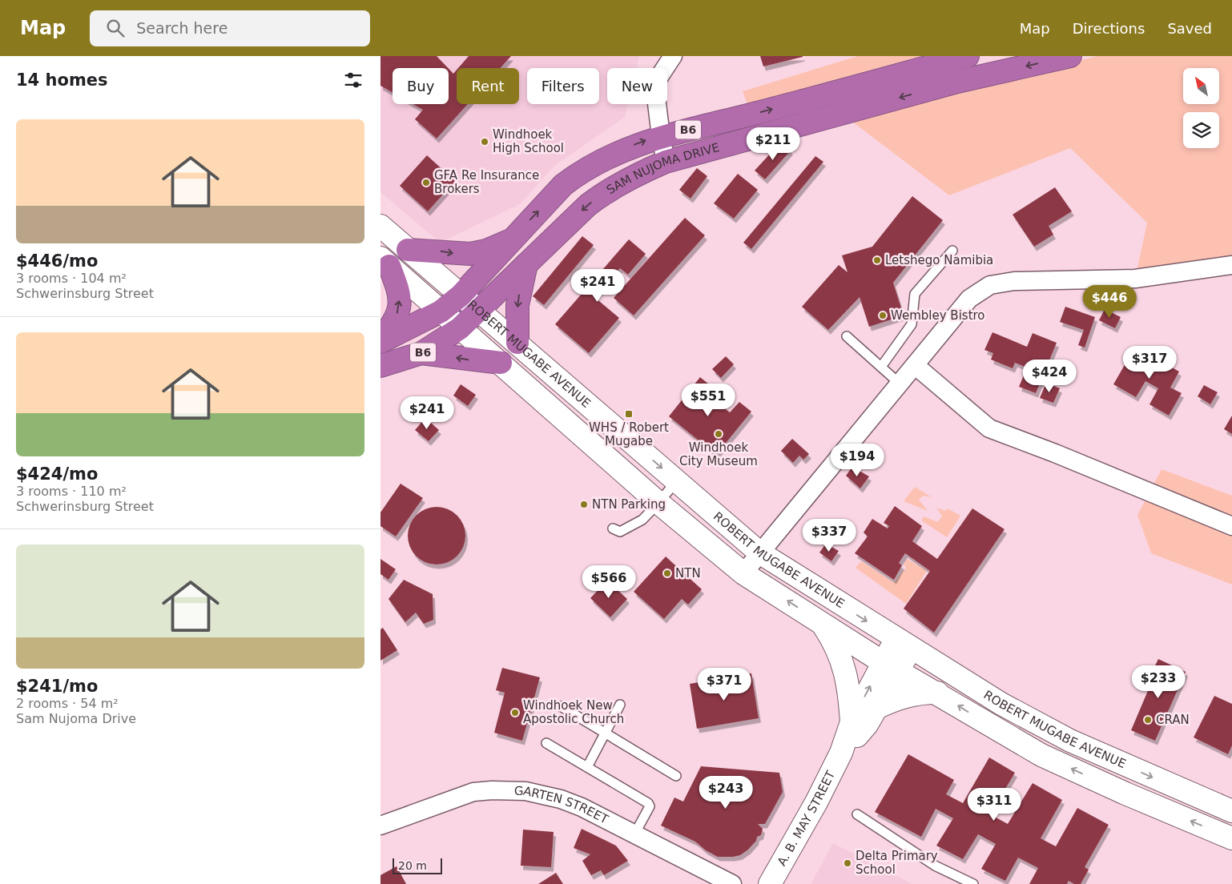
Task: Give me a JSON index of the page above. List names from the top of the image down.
{
  "streets": {
    "highway": ["B6", "SAM NUJOMA DRIVE"],
    "main road": ["ROBERT MUGABE AVENUE", "A. B. MAY STREET"],
    "street": ["GARTEN STREET"]
  },
  "crossings": [
    ["SAM NUJOMA DRIVE", "ROBERT MUGABE AVENUE"],
    ["ROBERT MUGABE AVENUE", "A. B. MAY STREET"]
  ],
  "places": {
    "other": [
      "Windhoek High School",
      "GFA Re Insurance Brokers",
      "Letshego Namibia",
      "Wembley Bistro",
      "Windhoek City Museum",
      "NTN Parking",
      "NTN",
      "Windhoek New Apostolic Church",
      "CRAN",
      "Delta Primary School"
    ],
    "transit": ["WHS / Robert Mugabe"]
  },
  "scale_bar": "20 m",
  "north": "top left",
  "page": {
    "header": "Map",
    "search": "Search here",
    "nav": ["Map", "Directions", "Saved"],
    "heading": "14 homes",
    "chip": [
      "Buy",
      "Rent",
      "Filters",
      "New"
    ],
    "list": [
      {
        "name": "$446/mo",
        "note": "3 rooms · 104 m² · Schwerinsburg Street"
      },
      {
        "name": "$424/mo",
        "note": "3 rooms · 110 m² · Schwerinsburg Street"
      },
      {
        "name": "$241/mo",
        "note": "2 rooms · 54 m² · Sam Nujoma Drive"
      }
    ],
    "price": [
      "$211",
      "$241",
      "$446",
      "$317",
      "$424",
      "$551",
      "$241",
      "$194",
      "$337",
      "$566",
      "$233",
      "$371",
      "$243",
      "$311"
    ],
    "scale": "20 m"
  }
}
